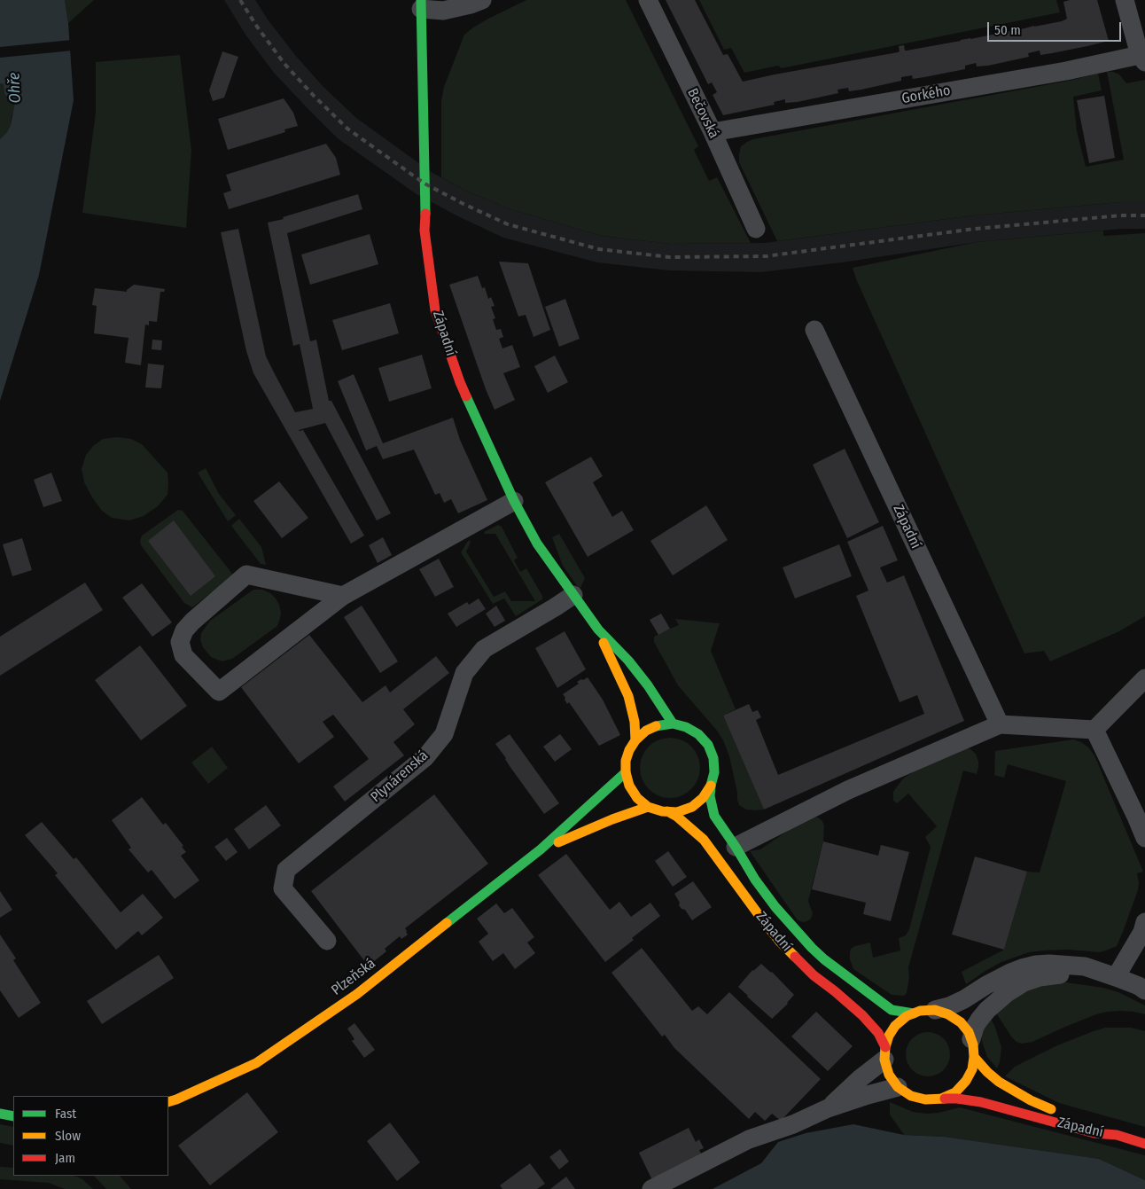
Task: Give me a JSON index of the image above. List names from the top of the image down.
{
  "streets": {
    "street": [
      "Gorkého",
      "Bečovská",
      "Západní",
      "Plynárenská",
      "Plzeňská"
    ]
  },
  "crossings": [
    ["Gorkého", "Bečovská"],
    ["Západní", "Plynárenská"],
    ["Západní", "Plzeňská"]
  ],
  "water": ["Ohře"],
  "legend": ["Fast", "Slow", "Jam"],
  "scale_bar": "50 m"
}
